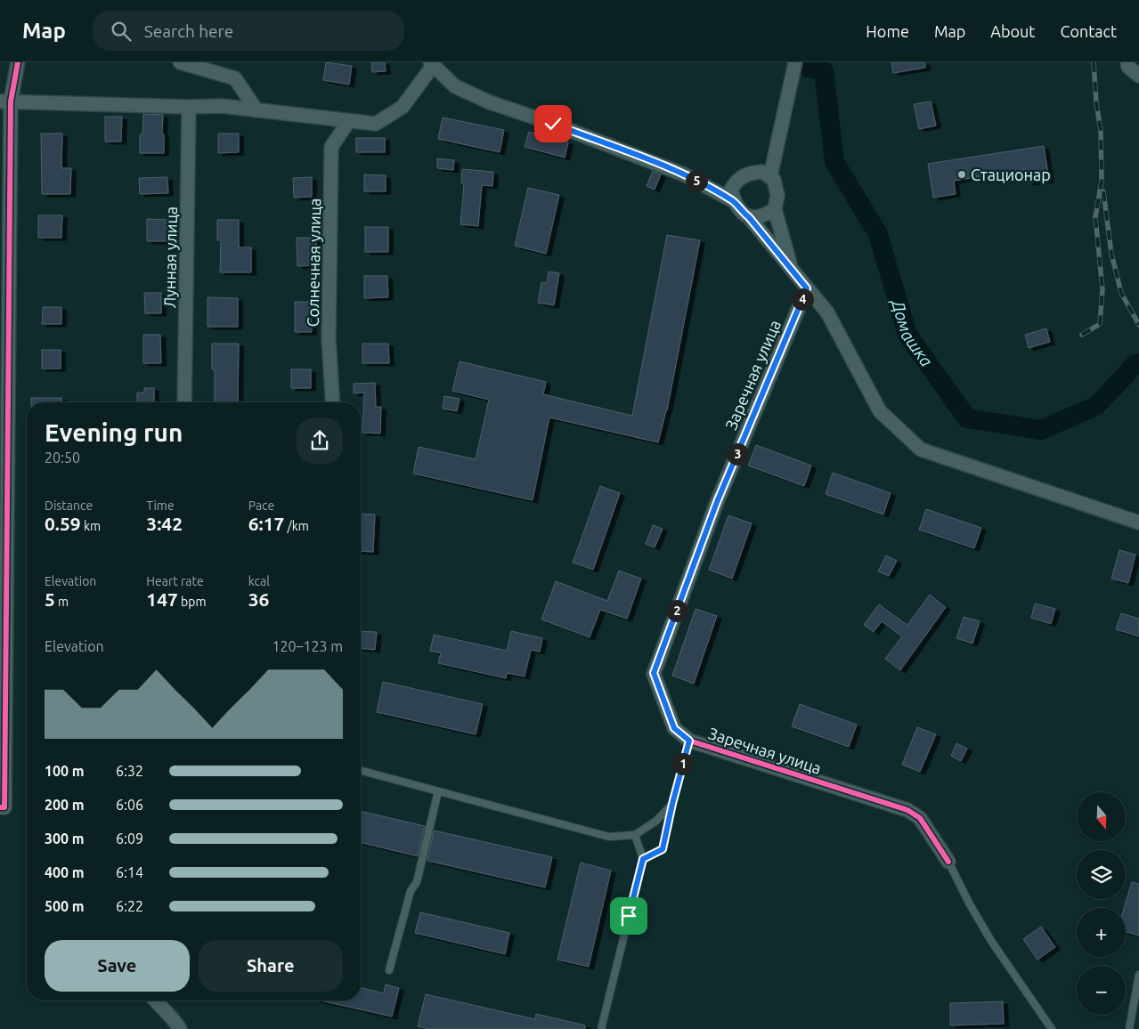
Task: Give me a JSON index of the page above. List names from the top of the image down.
{
  "streets": {
    "street": ["Лунная улица", "Солнечная улица", "Заречная улица"]
  },
  "water": ["Домашка"],
  "places": ["Стационар"],
  "north": "bottom",
  "page": {
    "header": "Map",
    "search": "Search here",
    "nav": [
      "Home",
      "Map",
      "About",
      "Contact"
    ],
    "pins": [
      "5",
      "4",
      "3",
      "2",
      "1"
    ],
    "heading": ["Evening run", "20:50"],
    "stats": [
      ["Distance", "0.59 km"],
      ["Time", "3:42"],
      ["Pace", "6:17 /km"],
      ["Elevation", "5 m"],
      ["Heart rate", "147 bpm"],
      ["kcal", "36"]
    ],
    "chart": ["Elevation", "120–123 m"],
    "list": [
      {
        "name": "100 m",
        "note": "6:32"
      },
      {
        "name": "200 m",
        "note": "6:06"
      },
      {
        "name": "300 m",
        "note": "6:09"
      },
      {
        "name": "400 m",
        "note": "6:14"
      },
      {
        "name": "500 m",
        "note": "6:22"
      }
    ],
    "map_buttons": ["+", "−"],
    "buttons": ["Save", "Share"]
  }
}
